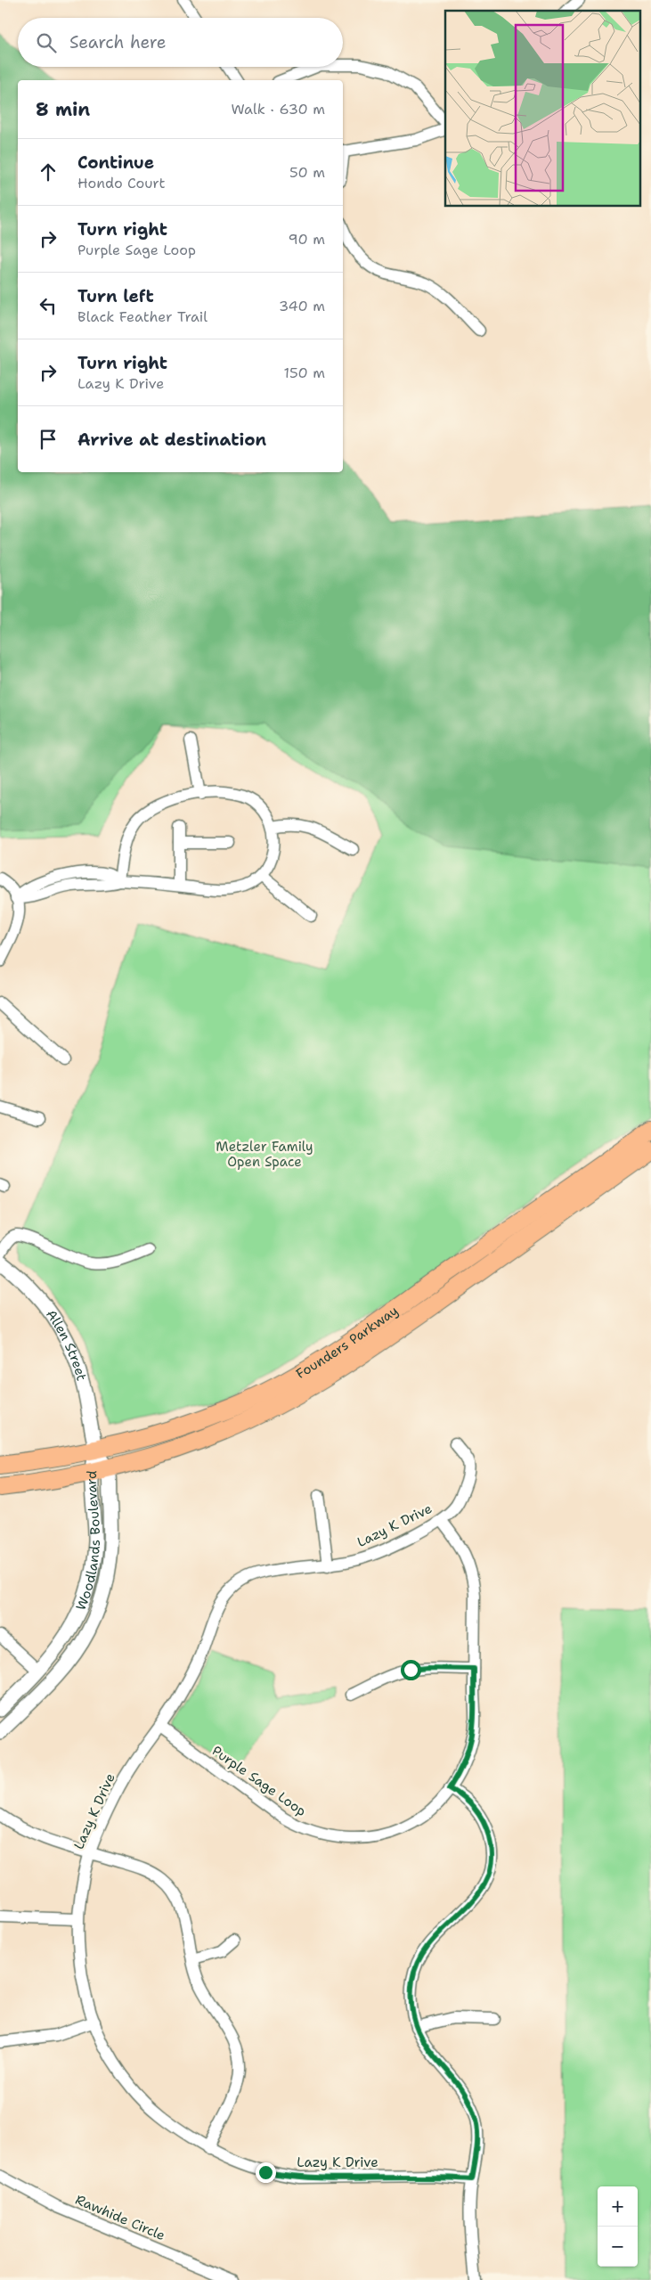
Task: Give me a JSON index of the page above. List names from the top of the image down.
{
  "streets": {
    "highway": ["Founders Parkway"],
    "street": [
      "Allen Street",
      "Lazy K Drive",
      "Woodlands Boulevard",
      "Purple Sage Loop",
      "Rawhide Circle"
    ]
  },
  "crossings": [
    ["Founders Parkway", "Allen Street"],
    ["Founders Parkway", "Woodlands Boulevard"],
    ["Allen Street", "Woodlands Boulevard"],
    ["Lazy K Drive", "Purple Sage Loop"]
  ],
  "parks": ["Metzler Family Open Space"],
  "page": {
    "search": "Search here",
    "heading": ["8 min", "Walk · 630 m"],
    "list": [
      ["Continue", "Hondo Court", "50 m"],
      ["Turn right", "Purple Sage Loop", "90 m"],
      ["Turn left", "Black Feather Trail", "340 m"],
      ["Turn right", "Lazy K Drive", "150 m"],
      "Arrive at destination"
    ],
    "map_buttons": ["+", "−"]
  }
}
